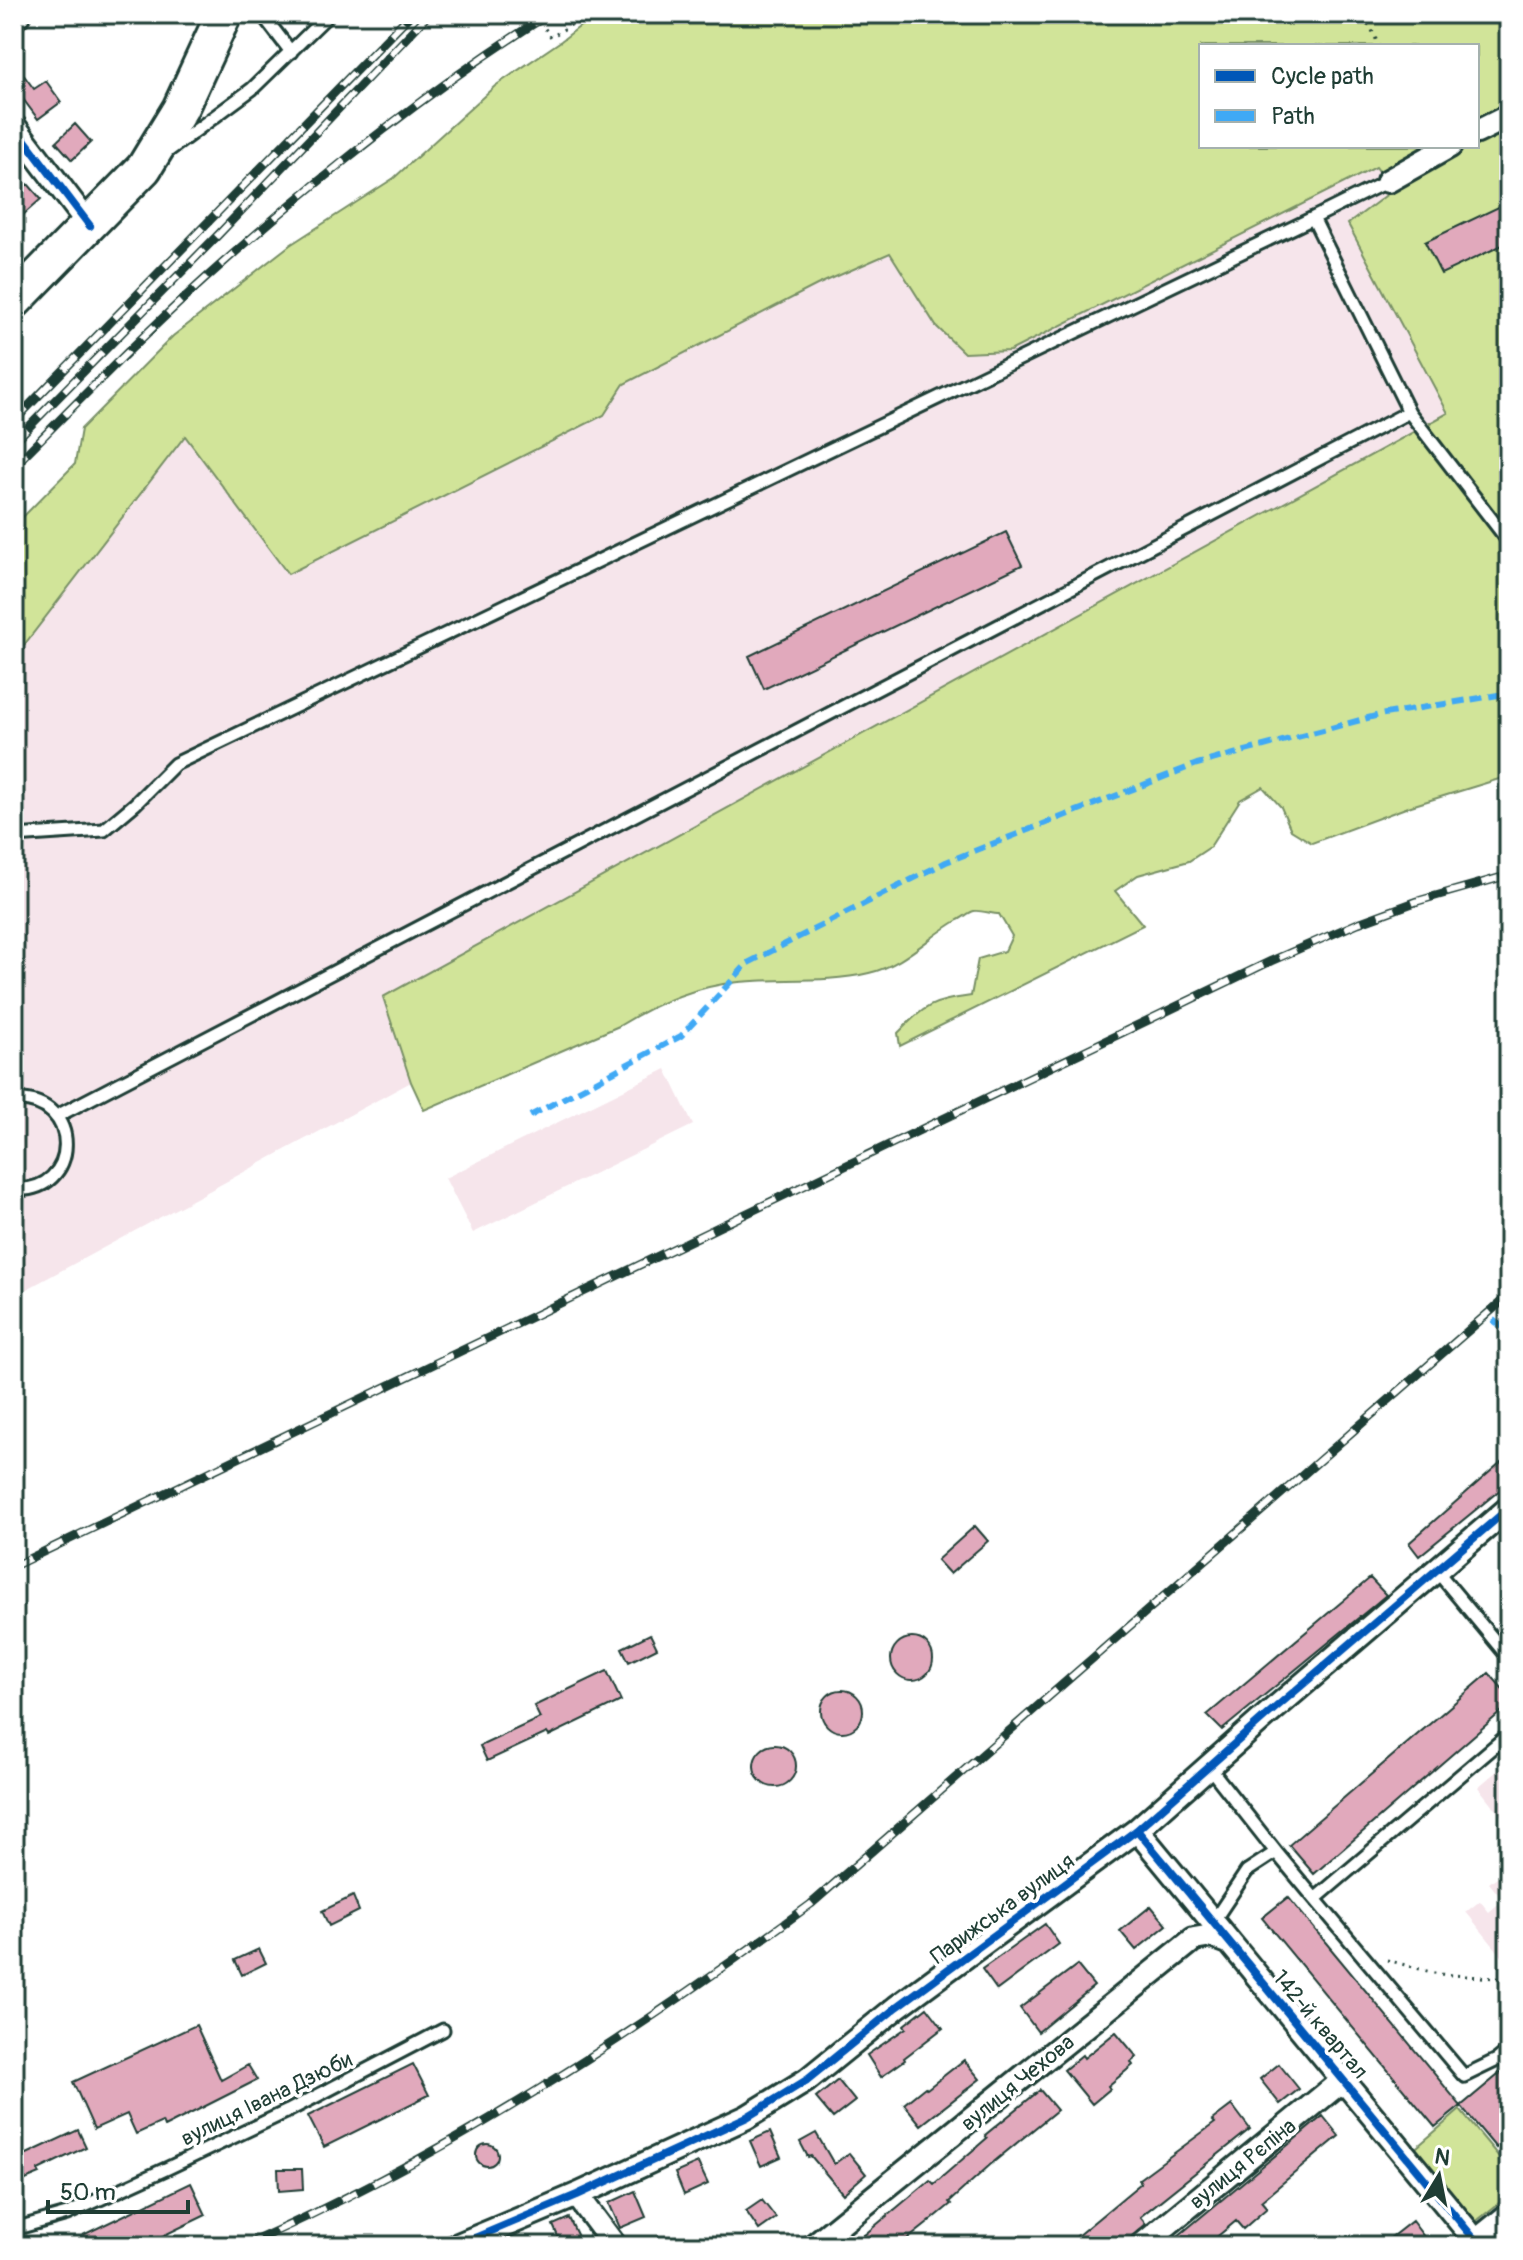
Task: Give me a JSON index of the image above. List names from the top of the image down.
{
  "streets": {
    "street": [
      "Парижська вулиця",
      "142-й квартал",
      "вулиця Чехова",
      "вулиця Рєпіна"
    ],
    "lane": ["вулиця Івана Дзюби"]
  },
  "crossings": [
    ["Парижська вулиця", "142-й квартал"],
    ["142-й квартал", "вулиця Чехова"],
    ["142-й квартал", "вулиця Рєпіна"]
  ],
  "legend": ["Cycle path", "Path"],
  "scale_bar": "50 m",
  "north": "top"
}
